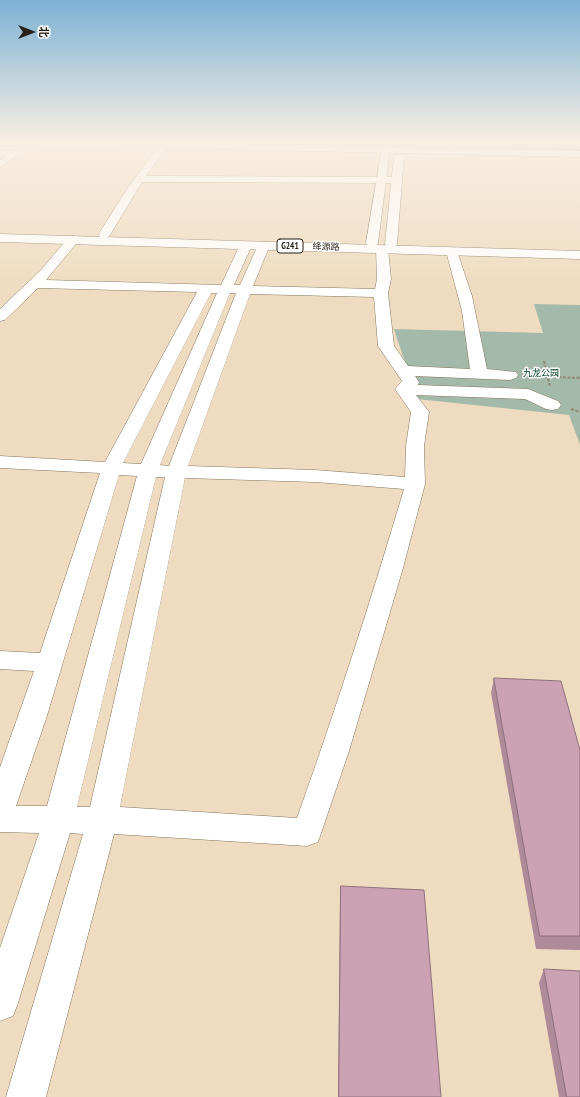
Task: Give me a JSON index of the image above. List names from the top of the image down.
{
  "streets": {
    "main road": ["G241", "绛源路"]
  },
  "parks": ["九龙公园"],
  "north": "right"
}
